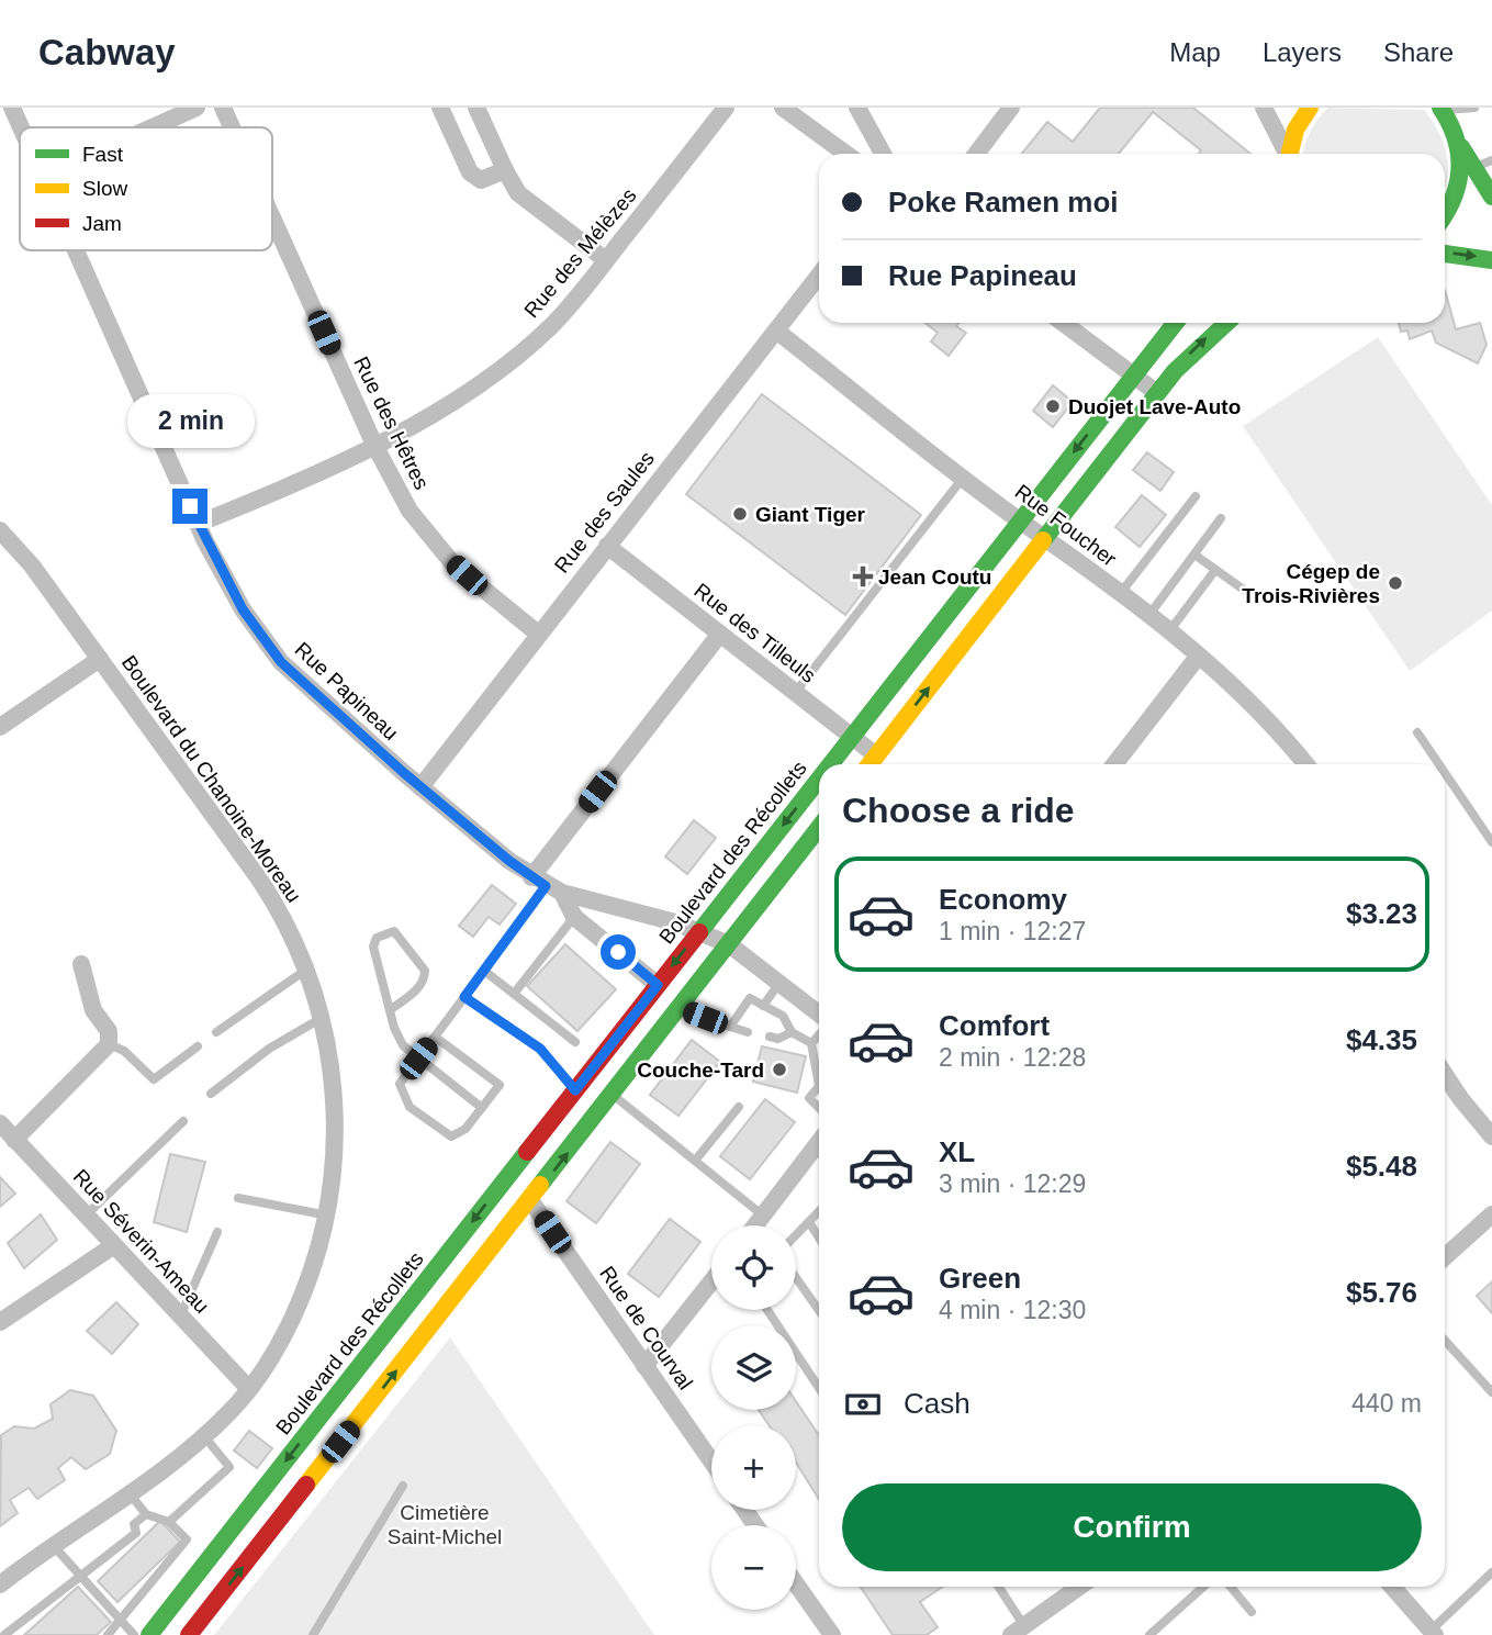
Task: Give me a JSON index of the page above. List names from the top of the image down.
{
  "streets": {
    "main road": ["Boulevard des Récollets"],
    "street": [
      "Rue des Mélèzes",
      "Rue des Hêtres",
      "Rue des Saules",
      "Rue Foucher",
      "Rue des Tilleuls",
      "Rue Papineau",
      "Boulevard du Chanoine-Moreau",
      "Rue Séverin-Ameau",
      "Rue de Courval"
    ]
  },
  "crossings": [
    ["Rue des Mélèzes", "Rue des Hêtres"],
    ["Rue des Mélèzes", "Rue Papineau"],
    ["Rue des Hêtres", "Rue des Saules"],
    ["Rue des Saules", "Rue Foucher"],
    ["Rue des Saules", "Rue des Tilleuls"],
    ["Rue des Saules", "Rue Papineau"],
    ["Rue Foucher", "Boulevard des Récollets"],
    ["Rue des Tilleuls", "Boulevard des Récollets"],
    ["Rue Papineau", "Boulevard des Récollets"],
    ["Boulevard du Chanoine-Moreau", "Rue Séverin-Ameau"]
  ],
  "parks": ["Cimetière Saint-Michel"],
  "places": {
    "other": [
      "Duojet Lave-Auto",
      "Giant Tiger",
      "Cégep de Trois-Rivières",
      "Couche-Tard"
    ],
    "health": ["Jean Coutu"]
  },
  "legend": ["Fast", "Slow", "Jam"],
  "page": {
    "header": "Cabway",
    "nav": ["Map", "Layers", "Share"],
    "banner": ["Poke Ramen moi", "Rue Papineau"],
    "bubble": "2 min",
    "heading": "Choose a ride",
    "list": [
      {
        "name": "Economy",
        "note": "1 min · 12:27",
        "value": "$3.23"
      },
      {
        "name": "Comfort",
        "note": "2 min · 12:28",
        "value": "$4.35"
      },
      {
        "name": "XL",
        "note": "3 min · 12:29",
        "value": "$5.48"
      },
      {
        "name": "Green",
        "note": "4 min · 12:30",
        "value": "$5.76"
      }
    ],
    "map_buttons": ["+", "−"],
    "pay": ["Cash", "440 m"],
    "buttons": "Confirm"
  }
}
